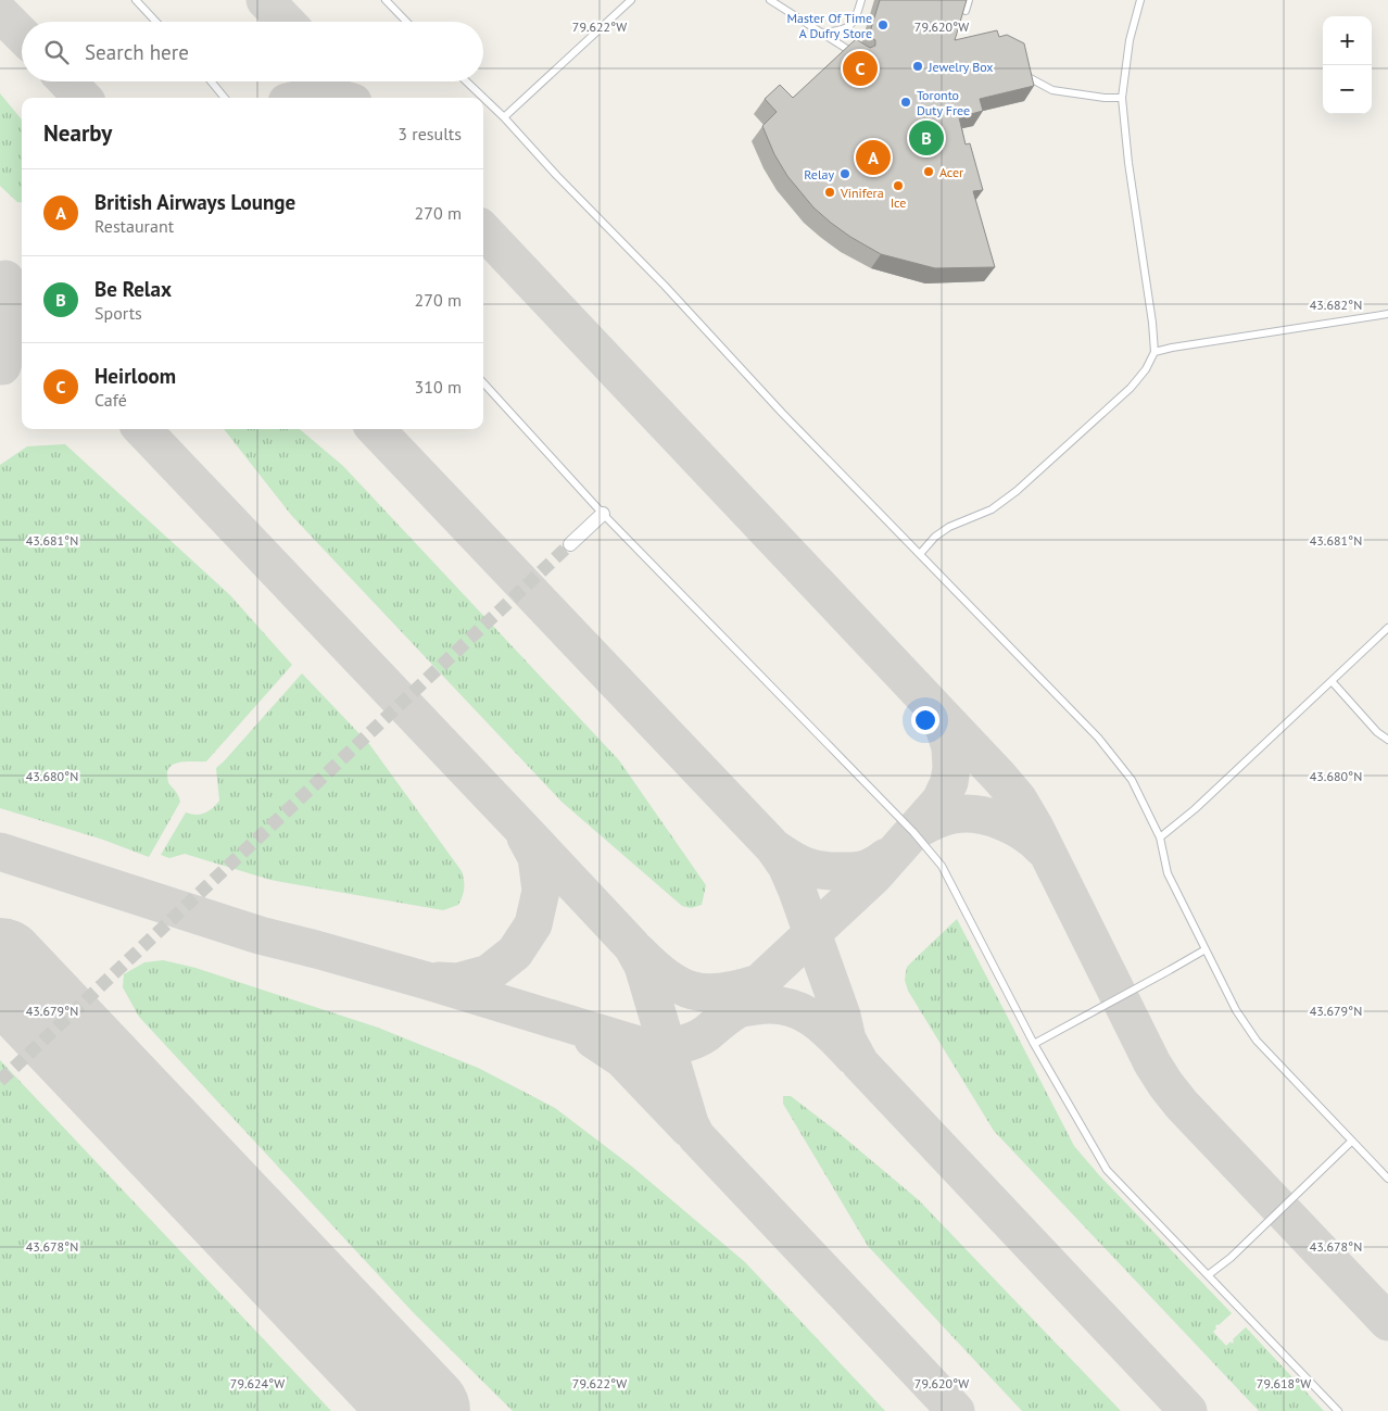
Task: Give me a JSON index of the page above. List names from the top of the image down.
{
  "places": [
    "Master Of Time A Dufry Store",
    "Jewelry Box",
    "Toronto Duty Free",
    "Acer",
    "Relay",
    "Ice",
    "Vinifera"
  ],
  "page": {
    "map_buttons": ["+", "−"],
    "search": "Search here",
    "pins": ["C", "B", "A"],
    "heading": ["Nearby", "3 results"],
    "list": [
      {
        "mark": "A",
        "name": "British Airways Lounge",
        "note": "Restaurant",
        "value": "270 m"
      },
      {
        "mark": "B",
        "name": "Be Relax",
        "note": "Sports",
        "value": "270 m"
      },
      {
        "mark": "C",
        "name": "Heirloom",
        "note": "Café",
        "value": "310 m"
      }
    ]
  },
  "coordinates": [
    "79.622°W",
    "79.620°W",
    "43.682°N",
    "43.681°N",
    "43.680°N",
    "43.679°N",
    "43.678°N",
    "79.624°W",
    "79.618°W"
  ]
}
